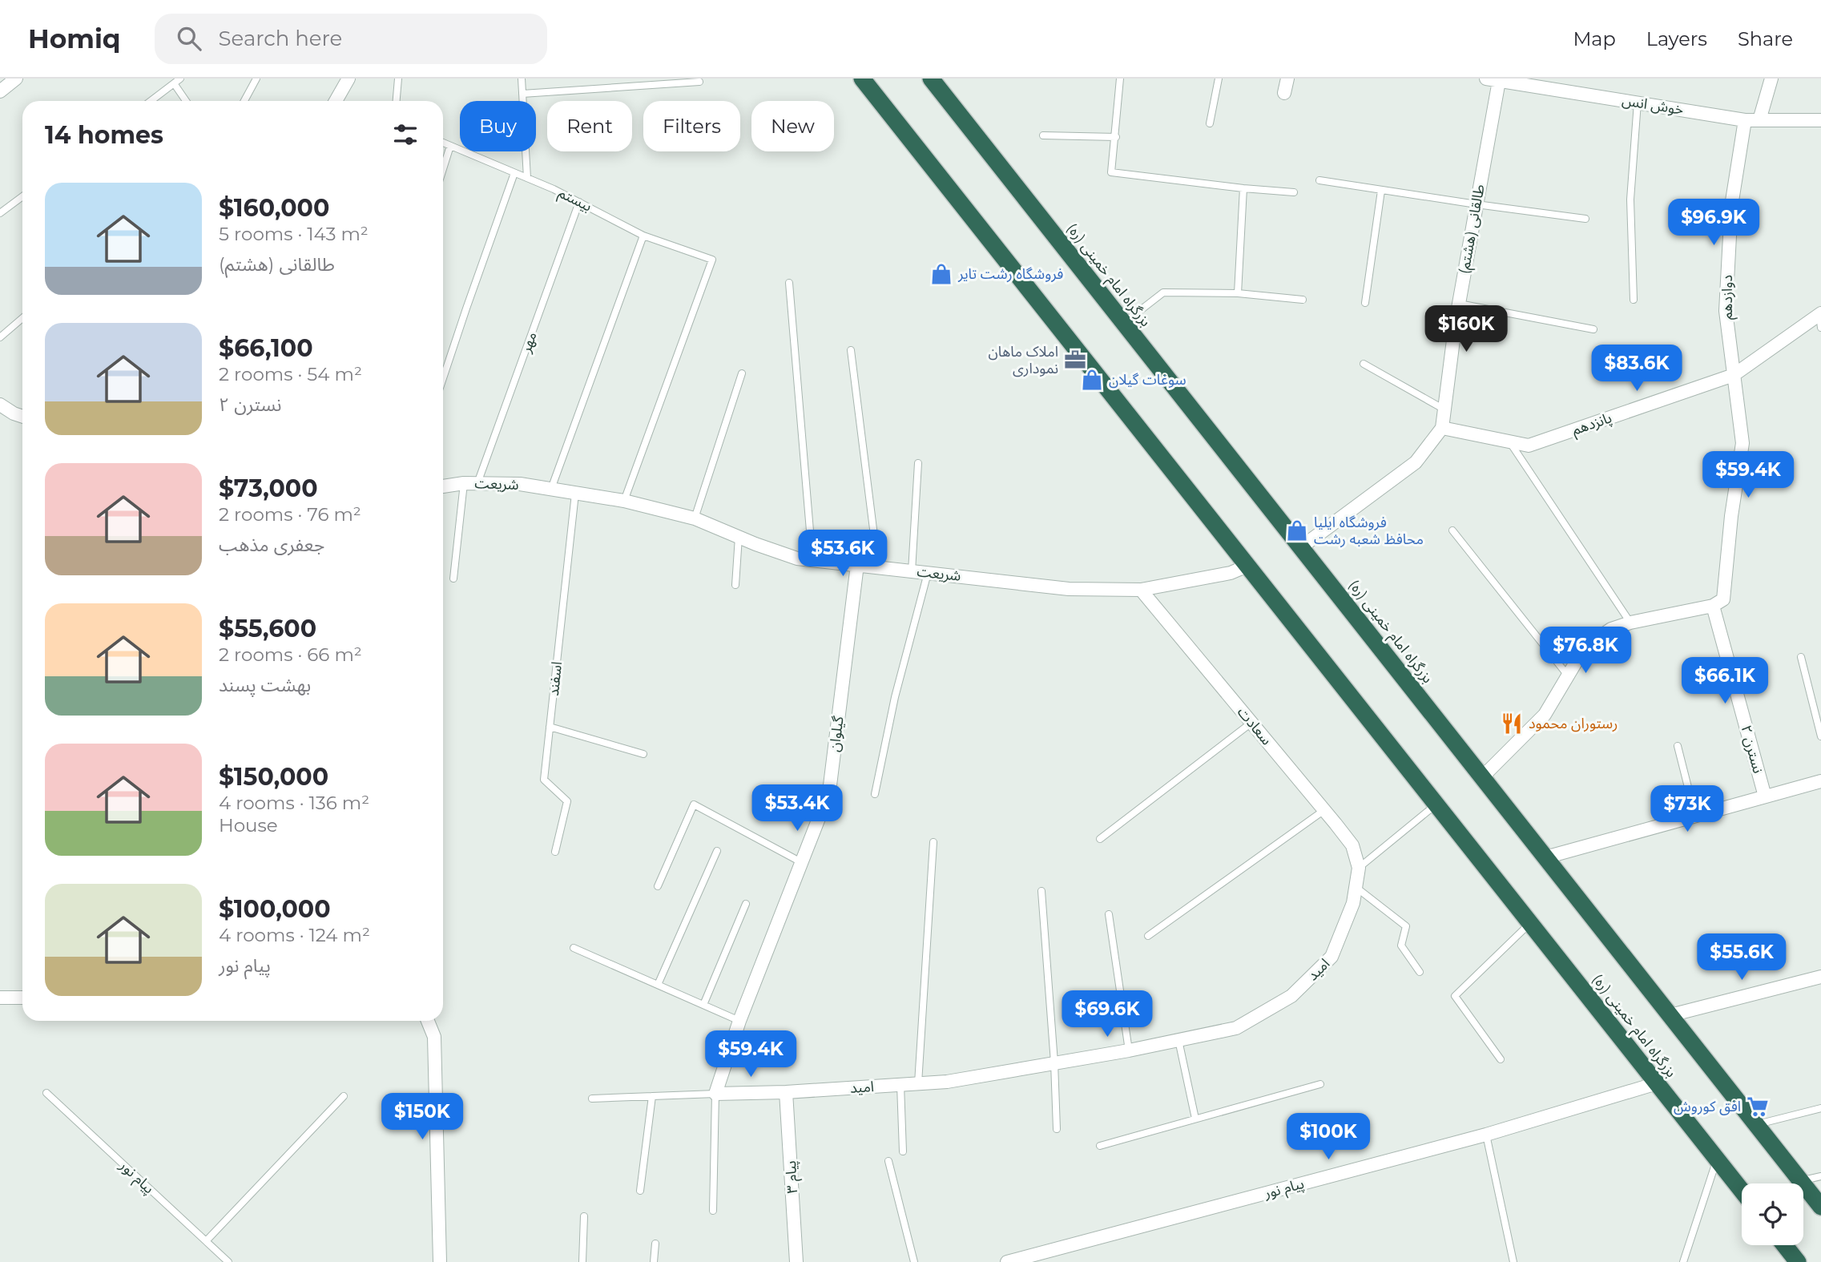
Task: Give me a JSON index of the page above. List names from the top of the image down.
{
  "streets": {
    "highway": ["بزرگراه امام خمینی (ره)"],
    "street": [
      "خوش انس",
      "طالقانی (هشتم)",
      "دوازدهم",
      "پانزدهم",
      "شریعت",
      "سعادت",
      "گیلوان",
      "نسترن ۲",
      "امید",
      "پیام نور",
      "پیام ۳"
    ],
    "lane": ["بیستم", "مهر", "اسفند"]
  },
  "crossings": [
    ["خوش انس", "طالقانی (هشتم)"],
    ["خوش انس", "دوازدهم"],
    ["بیستم", "مهر"],
    ["بیستم", "شریعت"],
    ["طالقانی (هشتم)", "پانزدهم"],
    ["بزرگراه امام خمینی (ره)", "شریعت"],
    ["بزرگراه امام خمینی (ره)", "پیام نور"],
    ["دوازدهم", "پانزدهم"],
    ["دوازدهم", "نسترن ۲"],
    ["مهر", "شریعت"],
    ["شریعت", "اسفند"],
    ["شریعت", "سعادت"],
    ["شریعت", "گیلوان"],
    ["سعادت", "امید"],
    ["گیلوان", "امید"],
    ["امید", "پیام ۳"]
  ],
  "places": {
    "shop": ["فروشگاه رشت تاير", "سوغات گیلان", "فروشگاه ایلیا محافظ شعبه رشت"],
    "office": ["املاک ماهان نموداری"],
    "restaurant": ["رستوران محمود"],
    "supermarket": ["افق کوروش"]
  },
  "page": {
    "header": "Homiq",
    "search": "Search here",
    "nav": ["Map", "Layers", "Share"],
    "chip": [
      "Buy",
      "Rent",
      "Filters",
      "New"
    ],
    "heading": "14 homes",
    "list": [
      {
        "name": "$160,000",
        "note": "5 rooms · 143 m² · طالقانی (هشتم)"
      },
      {
        "name": "$66,100",
        "note": "2 rooms · 54 m² · نسترن ۲"
      },
      {
        "name": "$73,000",
        "note": "2 rooms · 76 m² · جعفری مذهب"
      },
      {
        "name": "$55,600",
        "note": "2 rooms · 66 m² · بهشت پسند"
      },
      {
        "name": "$150,000",
        "note": "4 rooms · 136 m² · House"
      },
      {
        "name": "$100,000",
        "note": "4 rooms · 124 m² · پیام نور"
      }
    ],
    "price": [
      "$96.9K",
      "$160K",
      "$83.6K",
      "$59.4K",
      "$53.6K",
      "$76.8K",
      "$66.1K",
      "$53.4K",
      "$73K",
      "$55.6K",
      "$69.6K",
      "$59.4K",
      "$150K",
      "$100K"
    ]
  }
}
